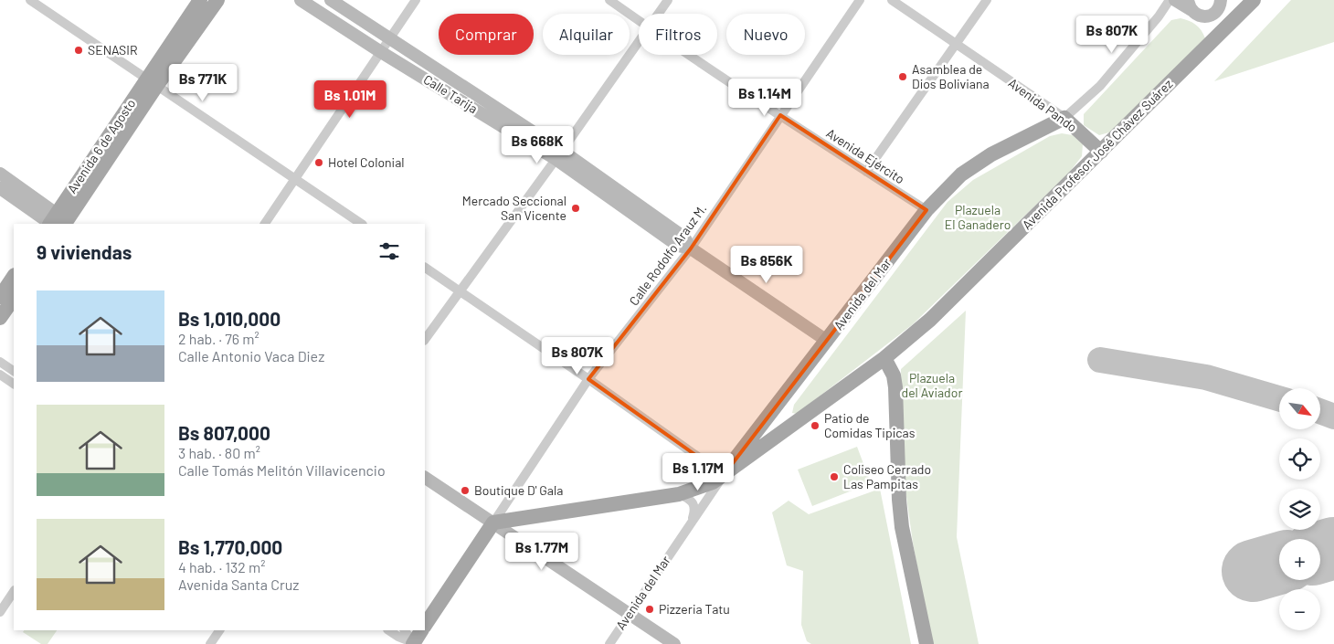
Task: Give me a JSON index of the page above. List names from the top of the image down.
{
  "streets": {
    "main road": [
      "Avenida Pando",
      "Avenida 6 de Agosto",
      "Avenida Profesor José Chávez Suárez",
      "Avenida del Mar"
    ],
    "street": ["Calle Tarija", "Avenida Ejército", "Calle Rodolfo Arauz M."]
  },
  "crossings": [
    ["Calle Tarija", "Calle Rodolfo Arauz M."],
    ["Calle Tarija", "Avenida del Mar"],
    ["Avenida Pando", "Avenida Profesor José Chávez Suárez"],
    ["Avenida Pando", "Avenida del Mar"],
    ["Avenida Profesor José Chávez Suárez", "Calle Rodolfo Arauz M."],
    ["Avenida Profesor José Chávez Suárez", "Avenida del Mar"],
    ["Avenida Ejército", "Calle Rodolfo Arauz M."],
    ["Avenida Ejército", "Avenida del Mar"]
  ],
  "parks": ["Plazuela El Ganadero", "Plazuela del Aviador"],
  "places": [
    "SENASIR",
    "Asamblea de Dios Boliviana",
    "Hotel Colonial",
    "Mercado Seccional San Vicente",
    "Patio de Comidas Tipicas",
    "Coliseo Cerrado Las Pampitas",
    "Boutique D' Gala",
    "Pizzeria Tatu"
  ],
  "north": "bottom right",
  "page": {
    "chip": [
      "Comprar",
      "Alquilar",
      "Filtros",
      "Nuevo"
    ],
    "price": [
      "Bs 807K",
      "Bs 771K",
      "Bs 1.14M",
      "Bs 1.01M",
      "Bs 668K",
      "Bs 856K",
      "Bs 807K",
      "Bs 1.17M",
      "Bs 1.77M"
    ],
    "heading": "9 viviendas",
    "list": [
      {
        "name": "Bs 1,010,000",
        "note": "2 hab. · 76 m² · Calle Antonio Vaca Diez"
      },
      {
        "name": "Bs 807,000",
        "note": "3 hab. · 80 m² · Calle Tomás Melitón Villavicencio"
      },
      {
        "name": "Bs 1,770,000",
        "note": "4 hab. · 132 m² · Avenida Santa Cruz"
      }
    ],
    "map_buttons": ["+", "−"]
  }
}
